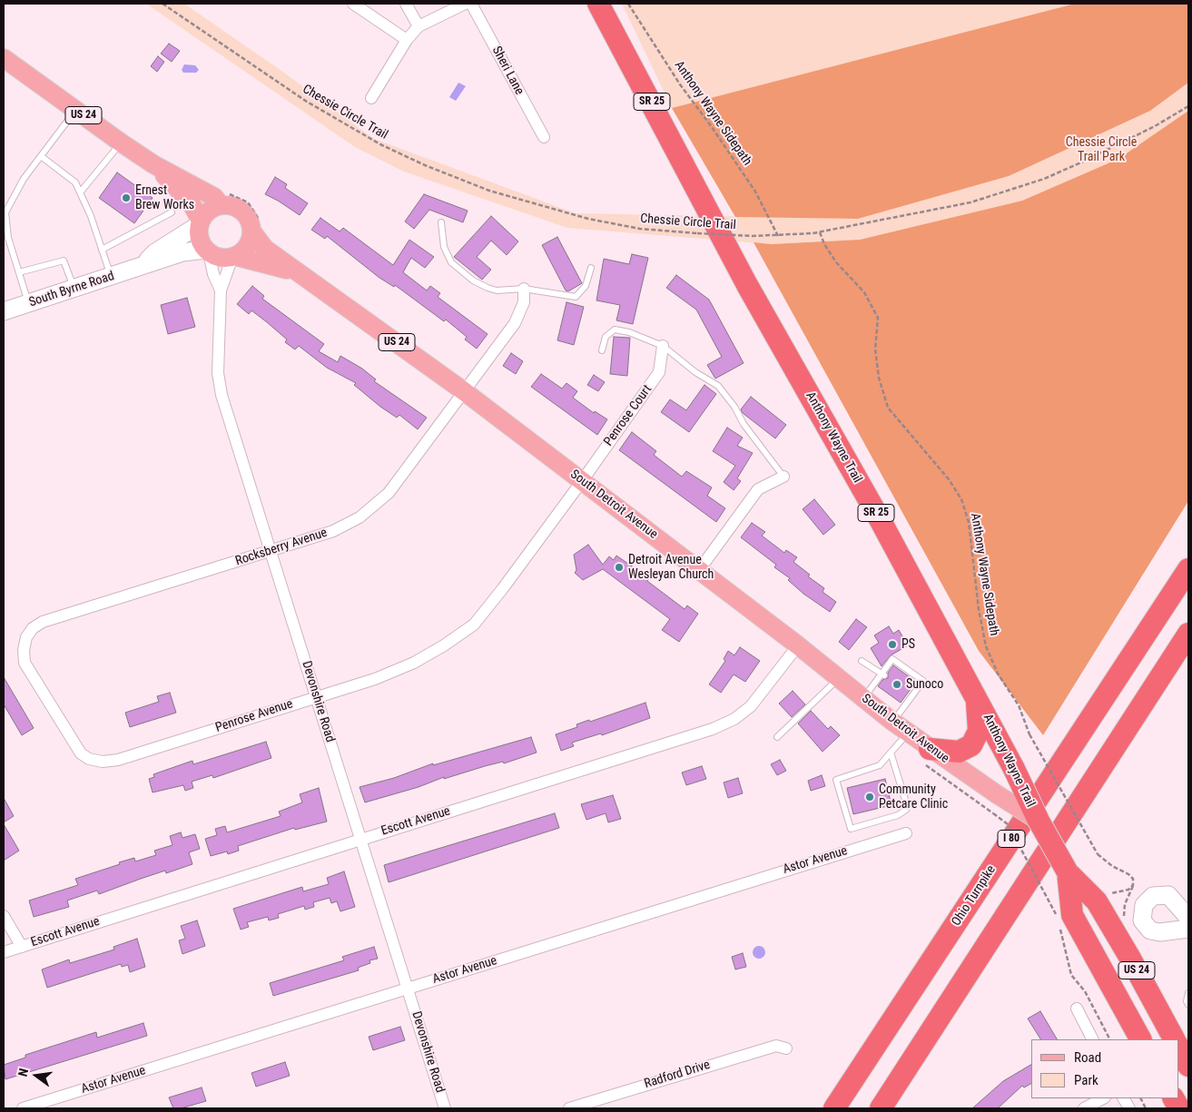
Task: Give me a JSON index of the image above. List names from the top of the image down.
{
  "streets": {
    "highway": [
      "SR 25",
      "US 24",
      "Anthony Wayne Trail",
      "I 80",
      "Ohio Turnpike"
    ],
    "main road": ["South Byrne Road", "South Detroit Avenue"],
    "street": [
      "Sheri Lane",
      "Penrose Court",
      "Rocksberry Avenue",
      "Devonshire Road",
      "Penrose Avenue",
      "Escott Avenue",
      "Astor Avenue",
      "Radford Drive"
    ],
    "path": ["Chessie Circle Trail", "Anthony Wayne Sidepath"]
  },
  "crossings": [
    ["Chessie Circle Trail", "Anthony Wayne Sidepath"],
    ["Anthony Wayne Sidepath", "Anthony Wayne Trail"],
    ["South Byrne Road", "South Detroit Avenue"],
    ["South Byrne Road", "Devonshire Road"],
    ["Penrose Court", "South Detroit Avenue"],
    ["Penrose Court", "Penrose Avenue"],
    ["Anthony Wayne Trail", "South Detroit Avenue"],
    ["South Detroit Avenue", "Rocksberry Avenue"],
    ["South Detroit Avenue", "Devonshire Road"],
    ["South Detroit Avenue", "Penrose Avenue"],
    ["South Detroit Avenue", "Escott Avenue"],
    ["Rocksberry Avenue", "Devonshire Road"],
    ["Rocksberry Avenue", "Penrose Avenue"],
    ["Devonshire Road", "Penrose Avenue"],
    ["Devonshire Road", "Escott Avenue"],
    ["Devonshire Road", "Astor Avenue"]
  ],
  "parks": ["Chessie Circle Trail Park"],
  "places": [
    "Ernest Brew Works",
    "Detroit Avenue Wesleyan Church",
    "PS",
    "Sunoco",
    "Community Petcare Clinic"
  ],
  "legend": ["Road", "Park"],
  "north": "left"
}
